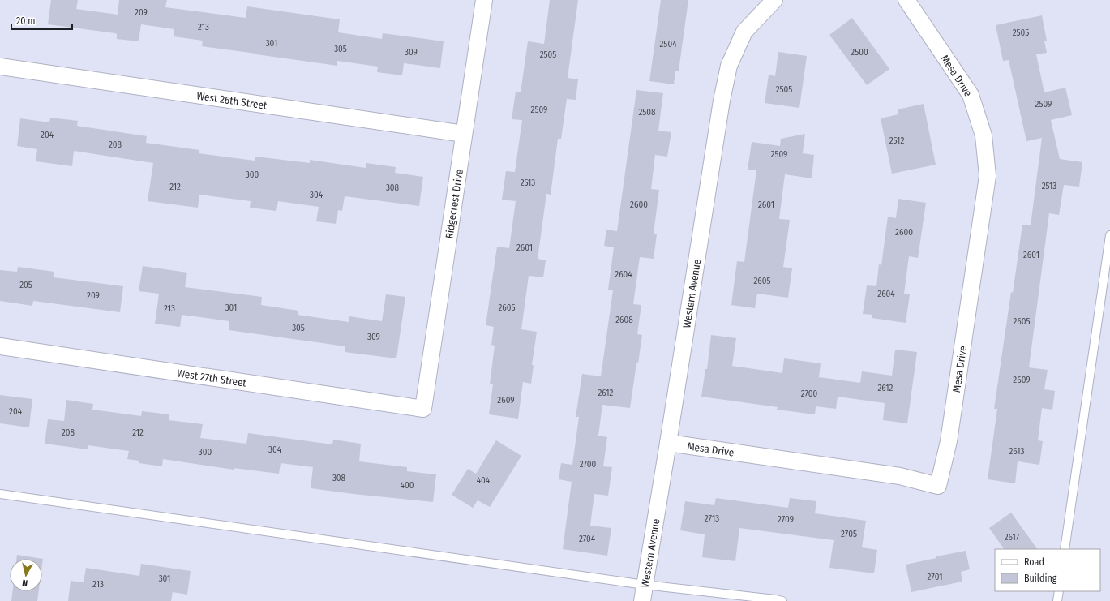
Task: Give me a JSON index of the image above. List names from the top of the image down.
{
  "streets": {
    "street": [
      "Mesa Drive",
      "West 26th Street",
      "Ridgecrest Drive",
      "Western Avenue",
      "West 27th Street"
    ]
  },
  "crossings": [
    ["Mesa Drive", "Western Avenue"],
    ["West 26th Street", "Ridgecrest Drive"],
    ["Ridgecrest Drive", "West 27th Street"]
  ],
  "house_numbers": [
    "209",
    "213",
    "2505",
    "301",
    "2504",
    "305",
    "309",
    "2500",
    "2505",
    "2505",
    "2509",
    "2509",
    "2508",
    "204",
    "2512",
    "208",
    "2509",
    "300",
    "2513",
    "2513",
    "212",
    "308",
    "304",
    "2600",
    "2601",
    "2600",
    "2601",
    "2601",
    "2604",
    "2605",
    "205",
    "2604",
    "209",
    "301",
    "2605",
    "213",
    "2608",
    "2605",
    "305",
    "309",
    "2609",
    "2612",
    "2612",
    "2700",
    "2609",
    "204",
    "208",
    "212",
    "304",
    "2613",
    "300",
    "2700",
    "308",
    "404",
    "400",
    "2713",
    "2709",
    "2705",
    "2617",
    "2704",
    "2701",
    "301",
    "213"
  ],
  "legend": ["Road", "Building"],
  "scale_bar": "20 m",
  "north": "bottom"
}
